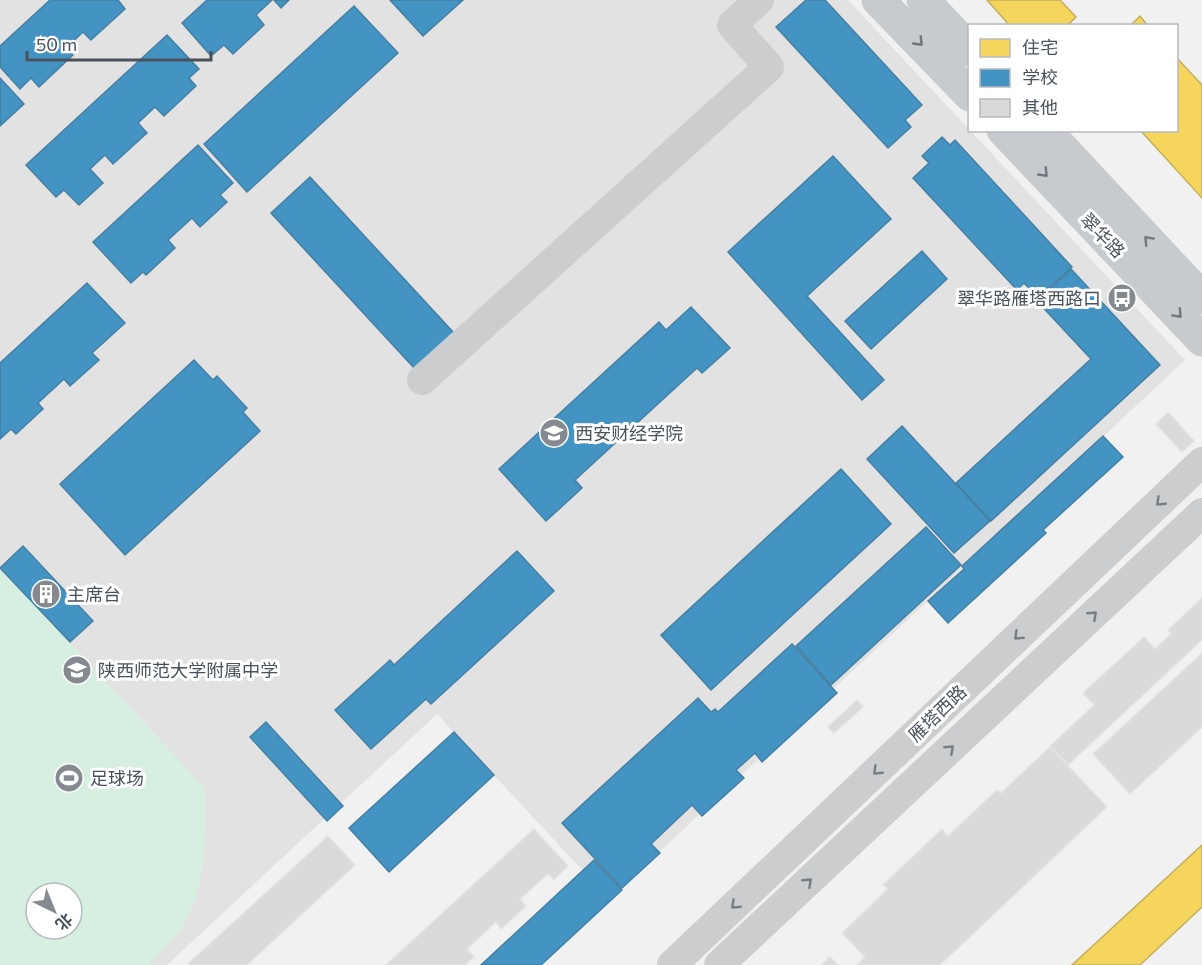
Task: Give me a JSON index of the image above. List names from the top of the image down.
{
  "streets": {
    "main road": ["翠华路"],
    "street": ["雁塔西路"]
  },
  "places": {
    "bus stop": ["翠华路雁塔西路口"],
    "school or university": ["西安财经学院", "陕西师范大学附属中学"],
    "building": ["主席台"],
    "sports": ["足球场"]
  },
  "legend": ["住宅", "学校", "其他"],
  "scale_bar": "50 m",
  "north": "bottom right"
}
